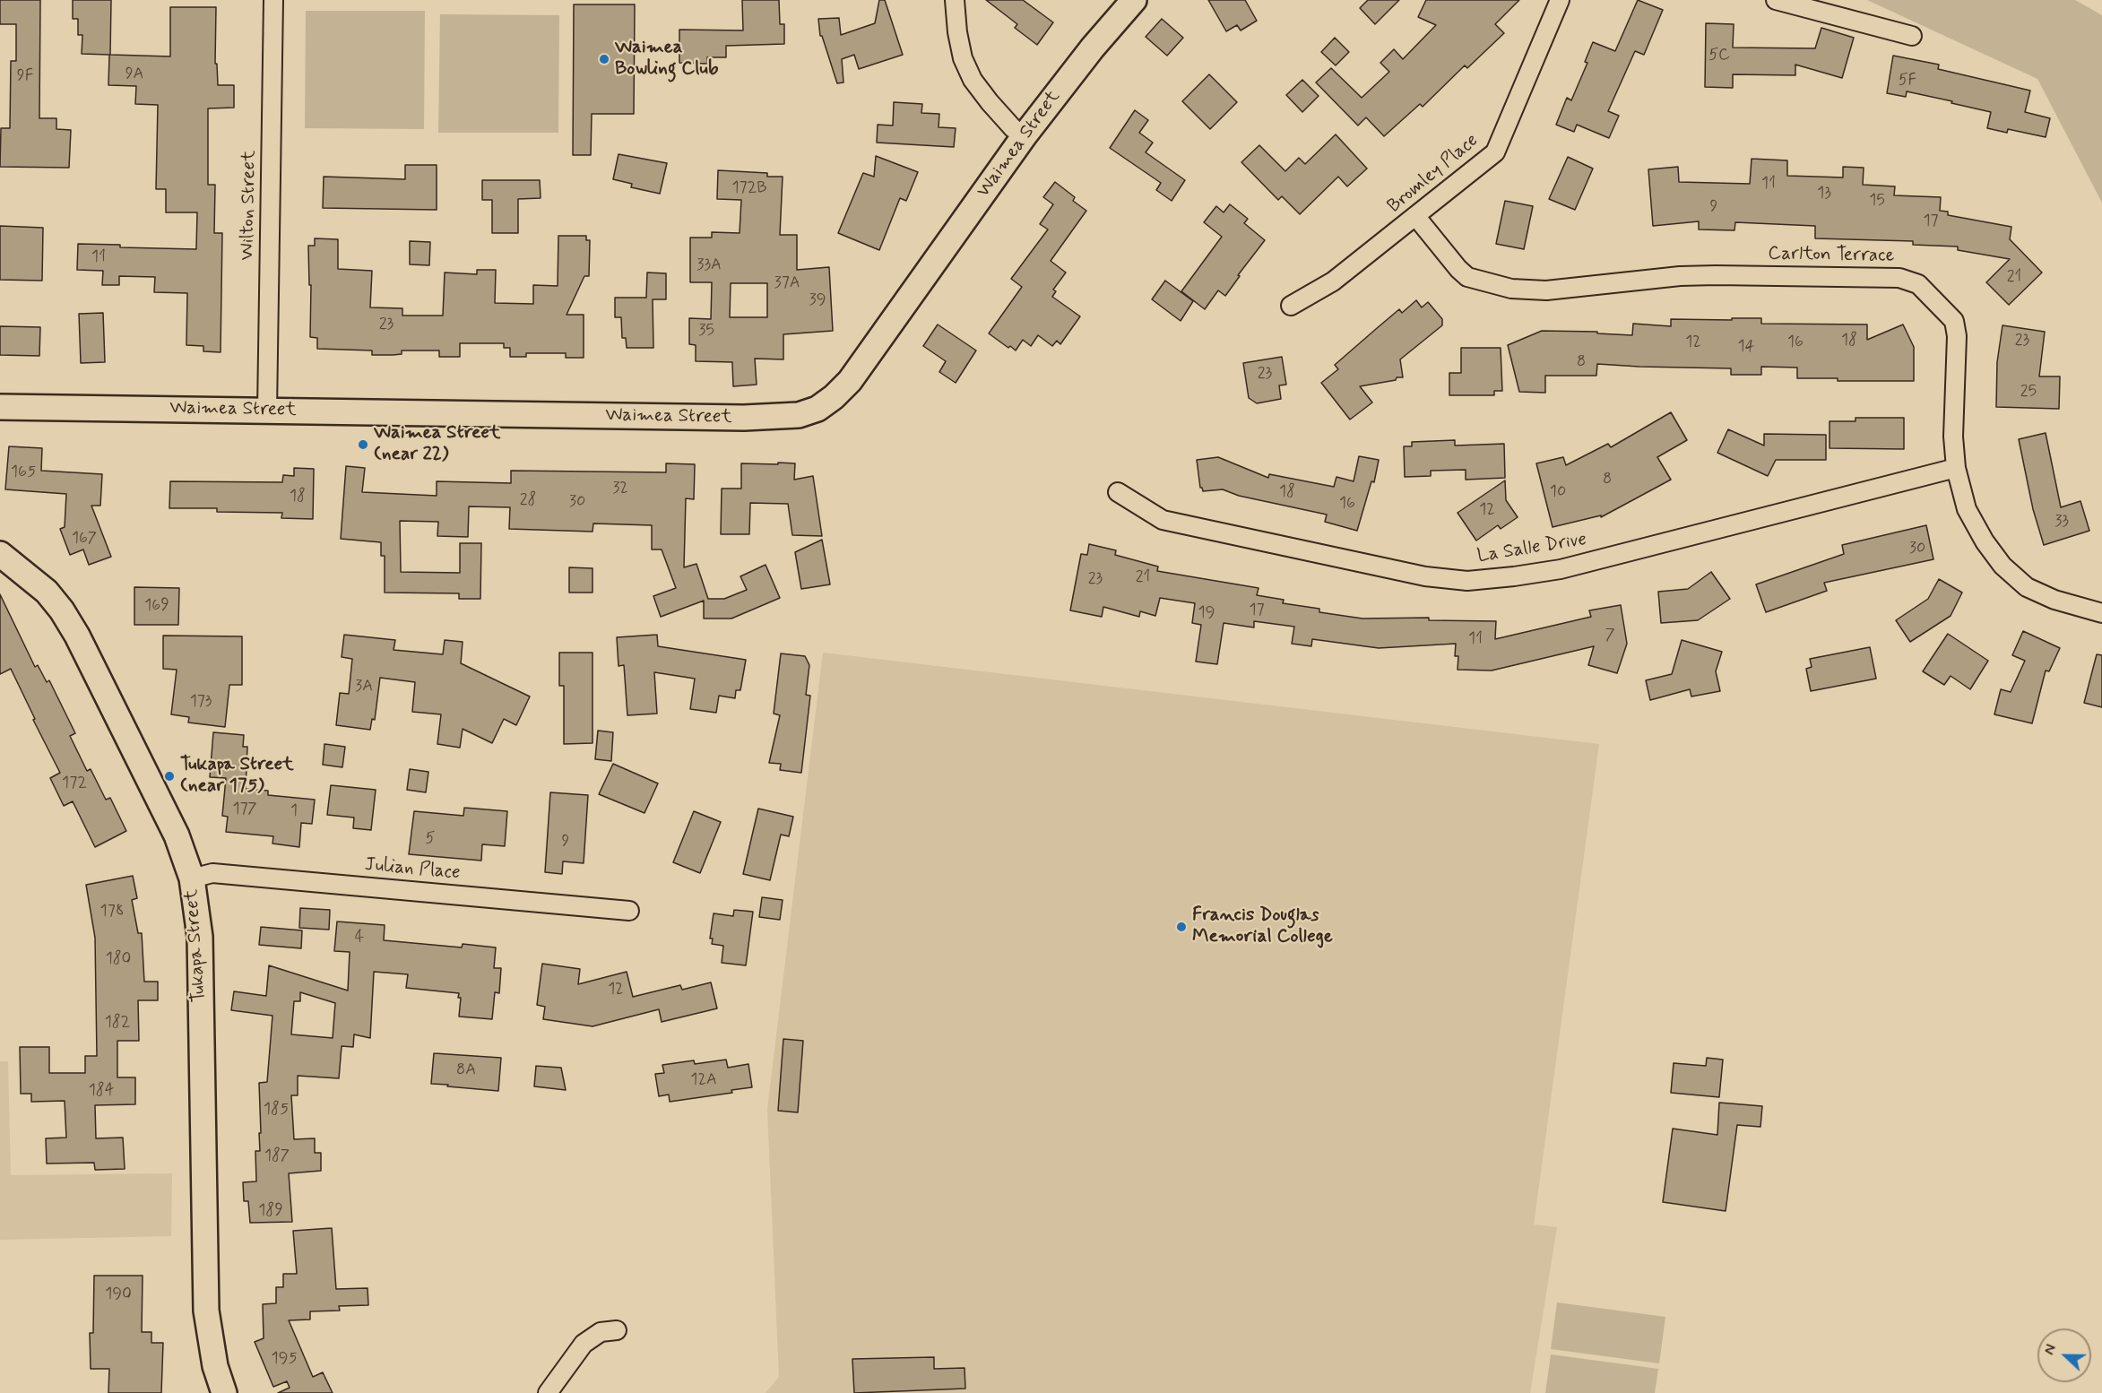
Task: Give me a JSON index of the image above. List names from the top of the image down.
{
  "streets": {
    "main road": ["Waimea Street", "Tukapa Street"],
    "street": [
      "Bromley Place",
      "Wilton Street",
      "Carlton Terrace",
      "La Salle Drive",
      "Julian Place"
    ]
  },
  "crossings": [
    ["Waimea Street", "Wilton Street"],
    ["Bromley Place", "Carlton Terrace"],
    ["Carlton Terrace", "La Salle Drive"],
    ["Julian Place", "Tukapa Street"]
  ],
  "places": [
    "Waimea Bowling Club",
    "Waimea Street (near 22)",
    "Tukapa Street (near 175)",
    "Francis Douglas Memorial College"
  ],
  "house_numbers": [
    "5C",
    "9A",
    "9F",
    "5F",
    "11",
    "172B",
    "13",
    "15",
    "9",
    "17",
    "11",
    "33A",
    "21",
    "37A",
    "39",
    "23",
    "35",
    "18",
    "23",
    "12",
    "16",
    "14",
    "8",
    "23",
    "25",
    "165",
    "8",
    "32",
    "18",
    "10",
    "18",
    "28",
    "30",
    "16",
    "12",
    "33",
    "167",
    "30",
    "21",
    "23",
    "169",
    "17",
    "19",
    "7",
    "11",
    "3A",
    "173",
    "172",
    "177",
    "1",
    "5",
    "9",
    "178",
    "4",
    "180",
    "12",
    "182",
    "8A",
    "12A",
    "184",
    "185",
    "187",
    "189",
    "190",
    "195"
  ],
  "north": "left"
}
